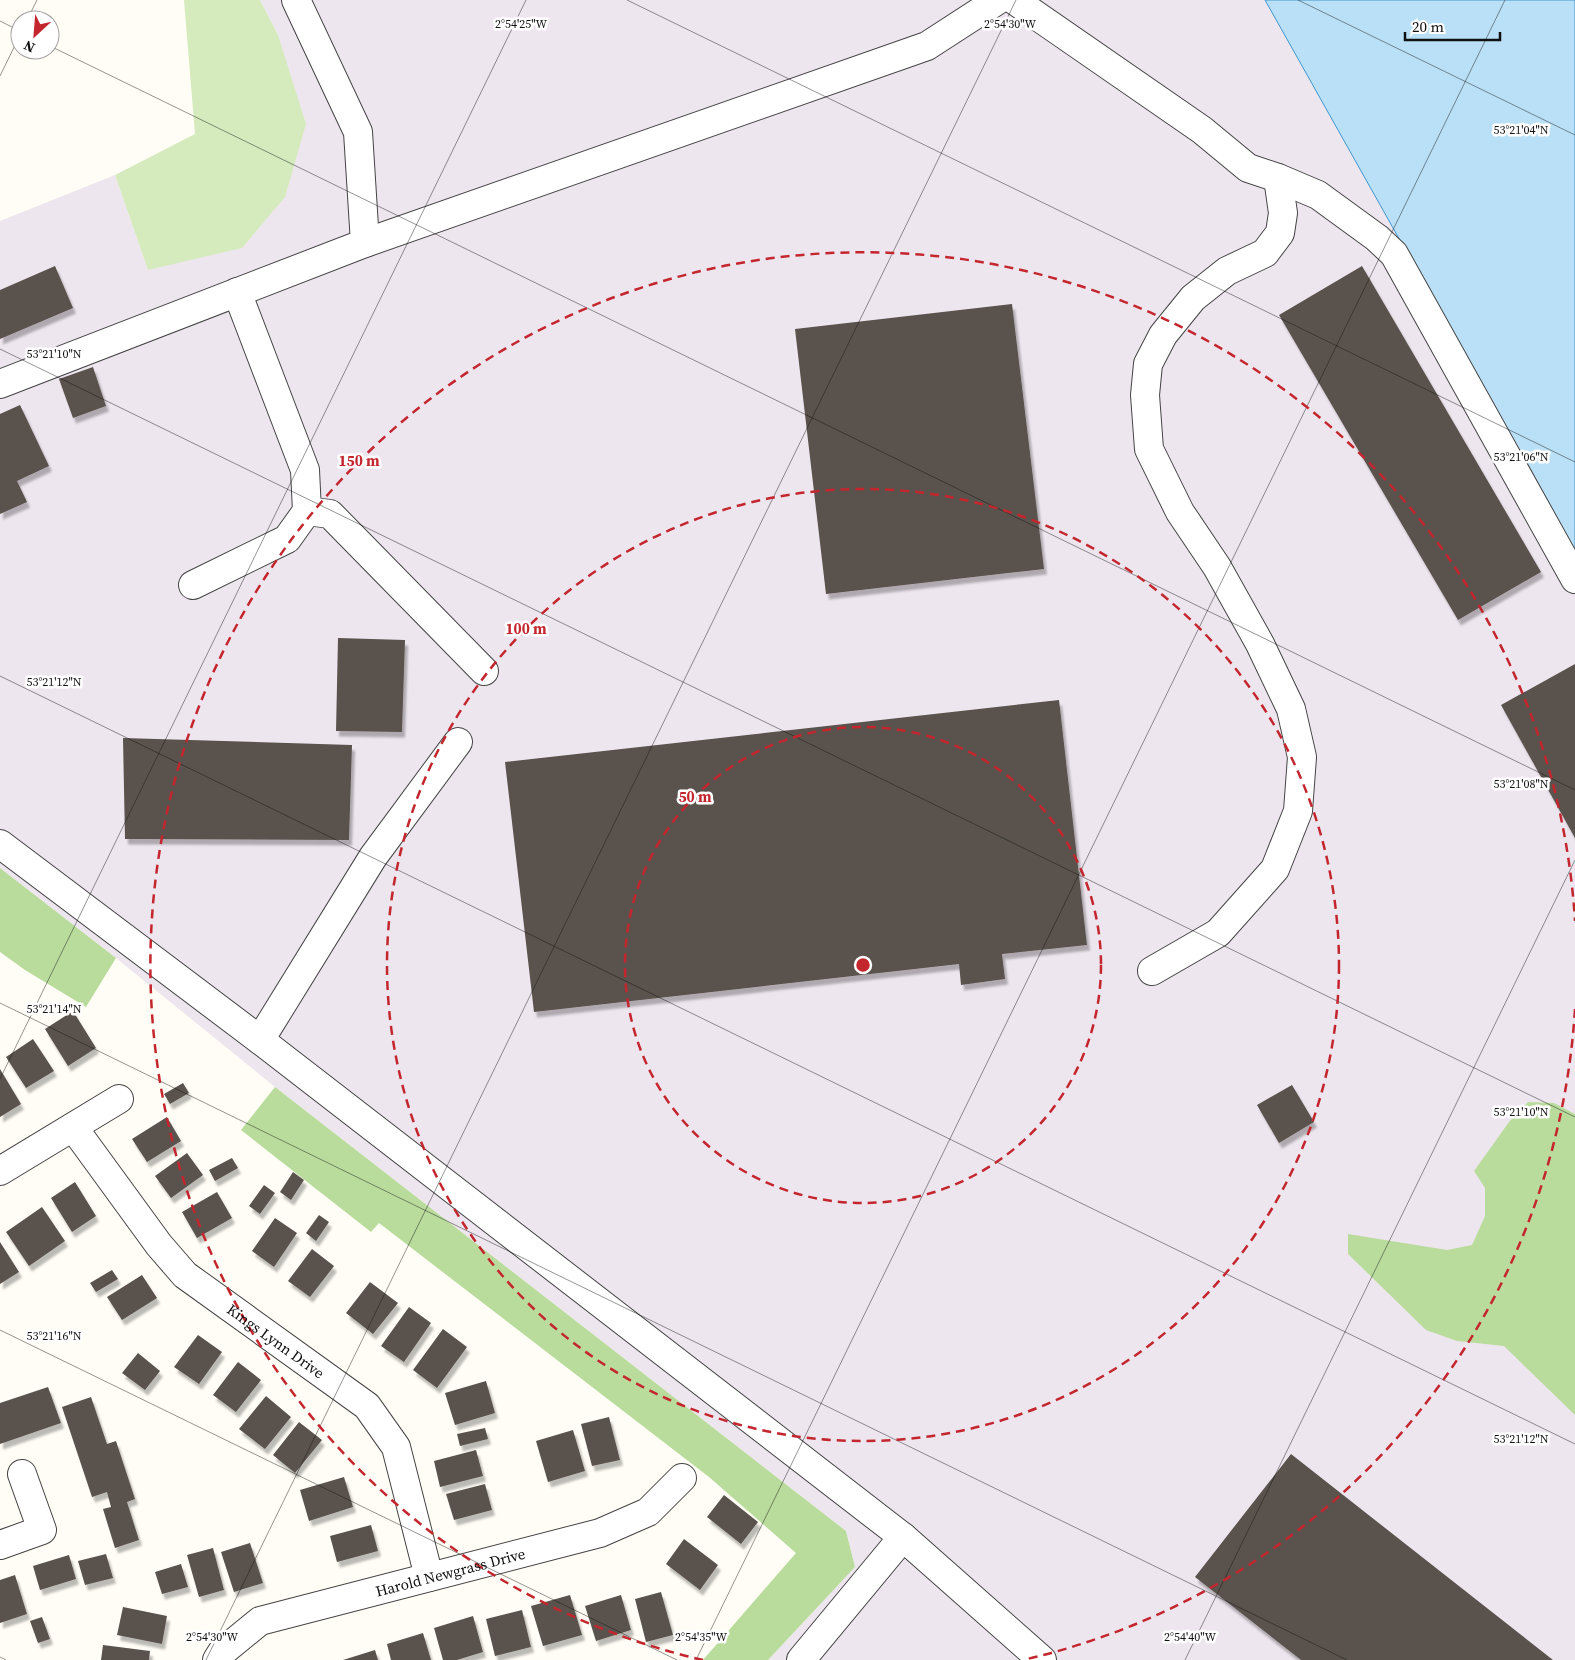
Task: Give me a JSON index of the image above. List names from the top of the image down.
{
  "streets": {
    "street": ["Kings Lynn Drive", "Harold Newgrass Drive"]
  },
  "crossings": [
    ["Kings Lynn Drive", "Harold Newgrass Drive"]
  ],
  "scale_bar": "20 m",
  "north": "bottom left",
  "coordinates": [
    "2°54'25\"W",
    "2°54'30\"W",
    "53°21'04\"N",
    "53°21'10\"N",
    "53°21'06\"N",
    "53°21'12\"N",
    "53°21'08\"N",
    "53°21'14\"N",
    "53°21'16\"N",
    "2°54'35\"W",
    "2°54'40\"W"
  ],
  "rings": ["150 m", "100 m", "50 m"]
}
